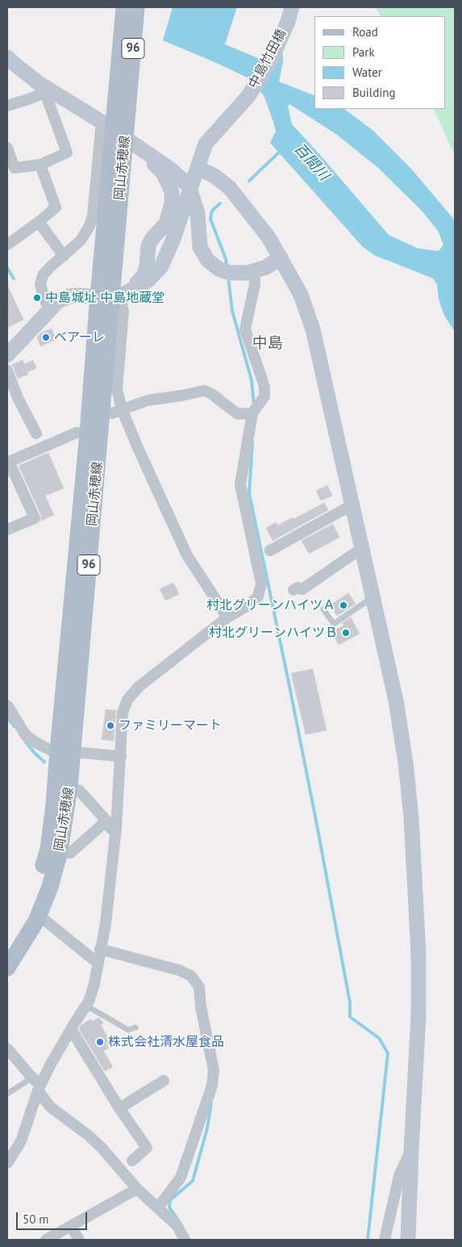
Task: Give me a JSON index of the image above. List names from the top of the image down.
{
  "streets": {
    "main road": ["96", "岡山赤穂線"],
    "street": ["中島竹田橋"]
  },
  "districts": ["中島"],
  "water": ["百間川"],
  "places": [
    "中島城址 中島地蔵堂",
    "ベアーレ",
    "村北グリーンハイツＡ",
    "村北グリーンハイツＢ",
    "ファミリーマート",
    "株式会社清水屋食品"
  ],
  "legend": [
    "Road",
    "Park",
    "Water",
    "Building"
  ],
  "scale_bar": "50 m"
}
